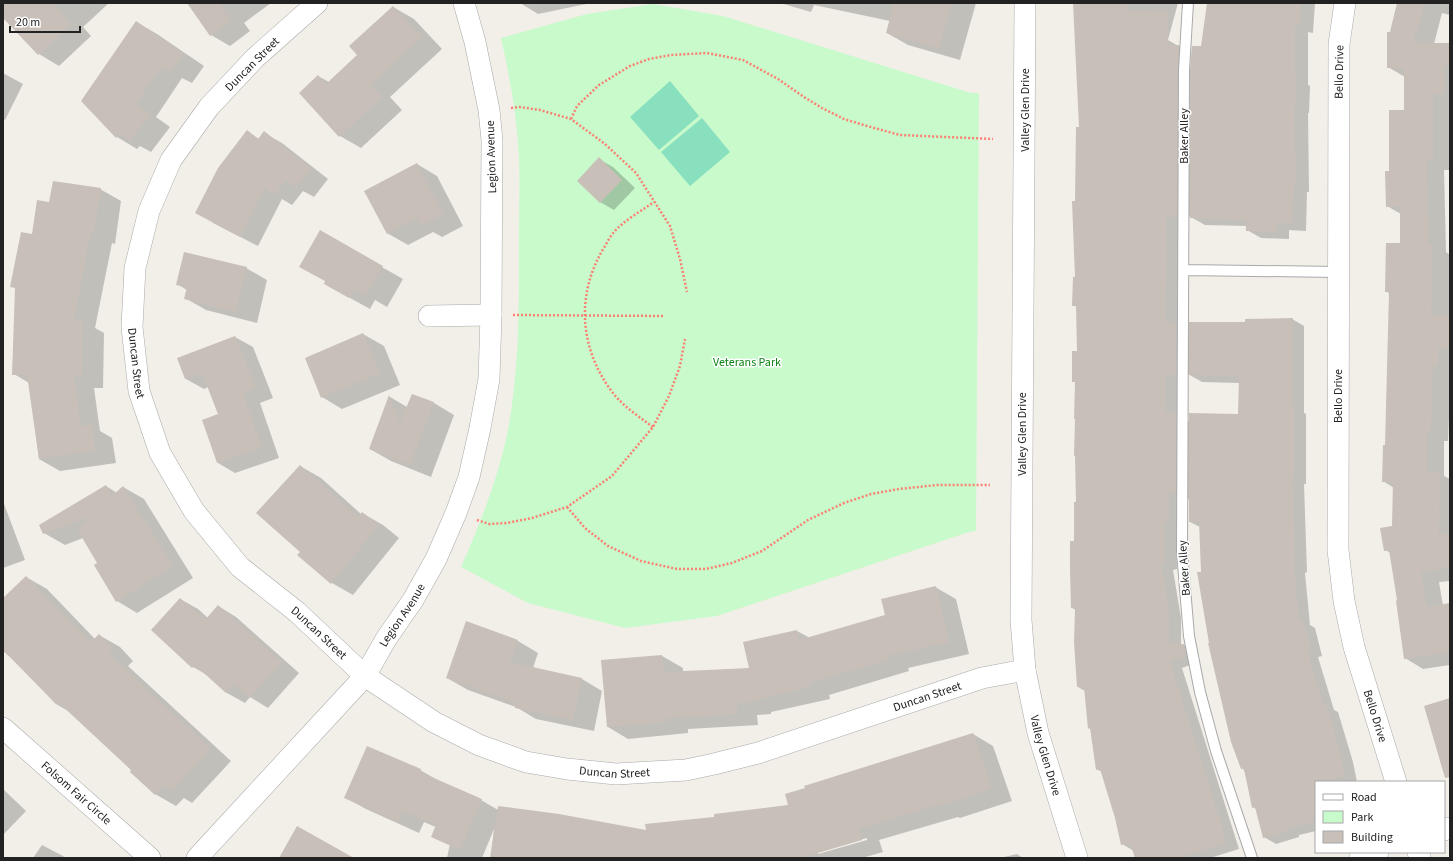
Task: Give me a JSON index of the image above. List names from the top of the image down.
{
  "streets": {
    "street": [
      "Duncan Street",
      "Bello Drive",
      "Valley Glen Drive",
      "Legion Avenue",
      "Folsom Fair Circle"
    ],
    "lane": ["Baker Alley"]
  },
  "crossings": [
    ["Duncan Street", "Valley Glen Drive"],
    ["Duncan Street", "Legion Avenue"]
  ],
  "parks": ["Veterans Park"],
  "legend": ["Road", "Park", "Building"],
  "scale_bar": "20 m"
}
